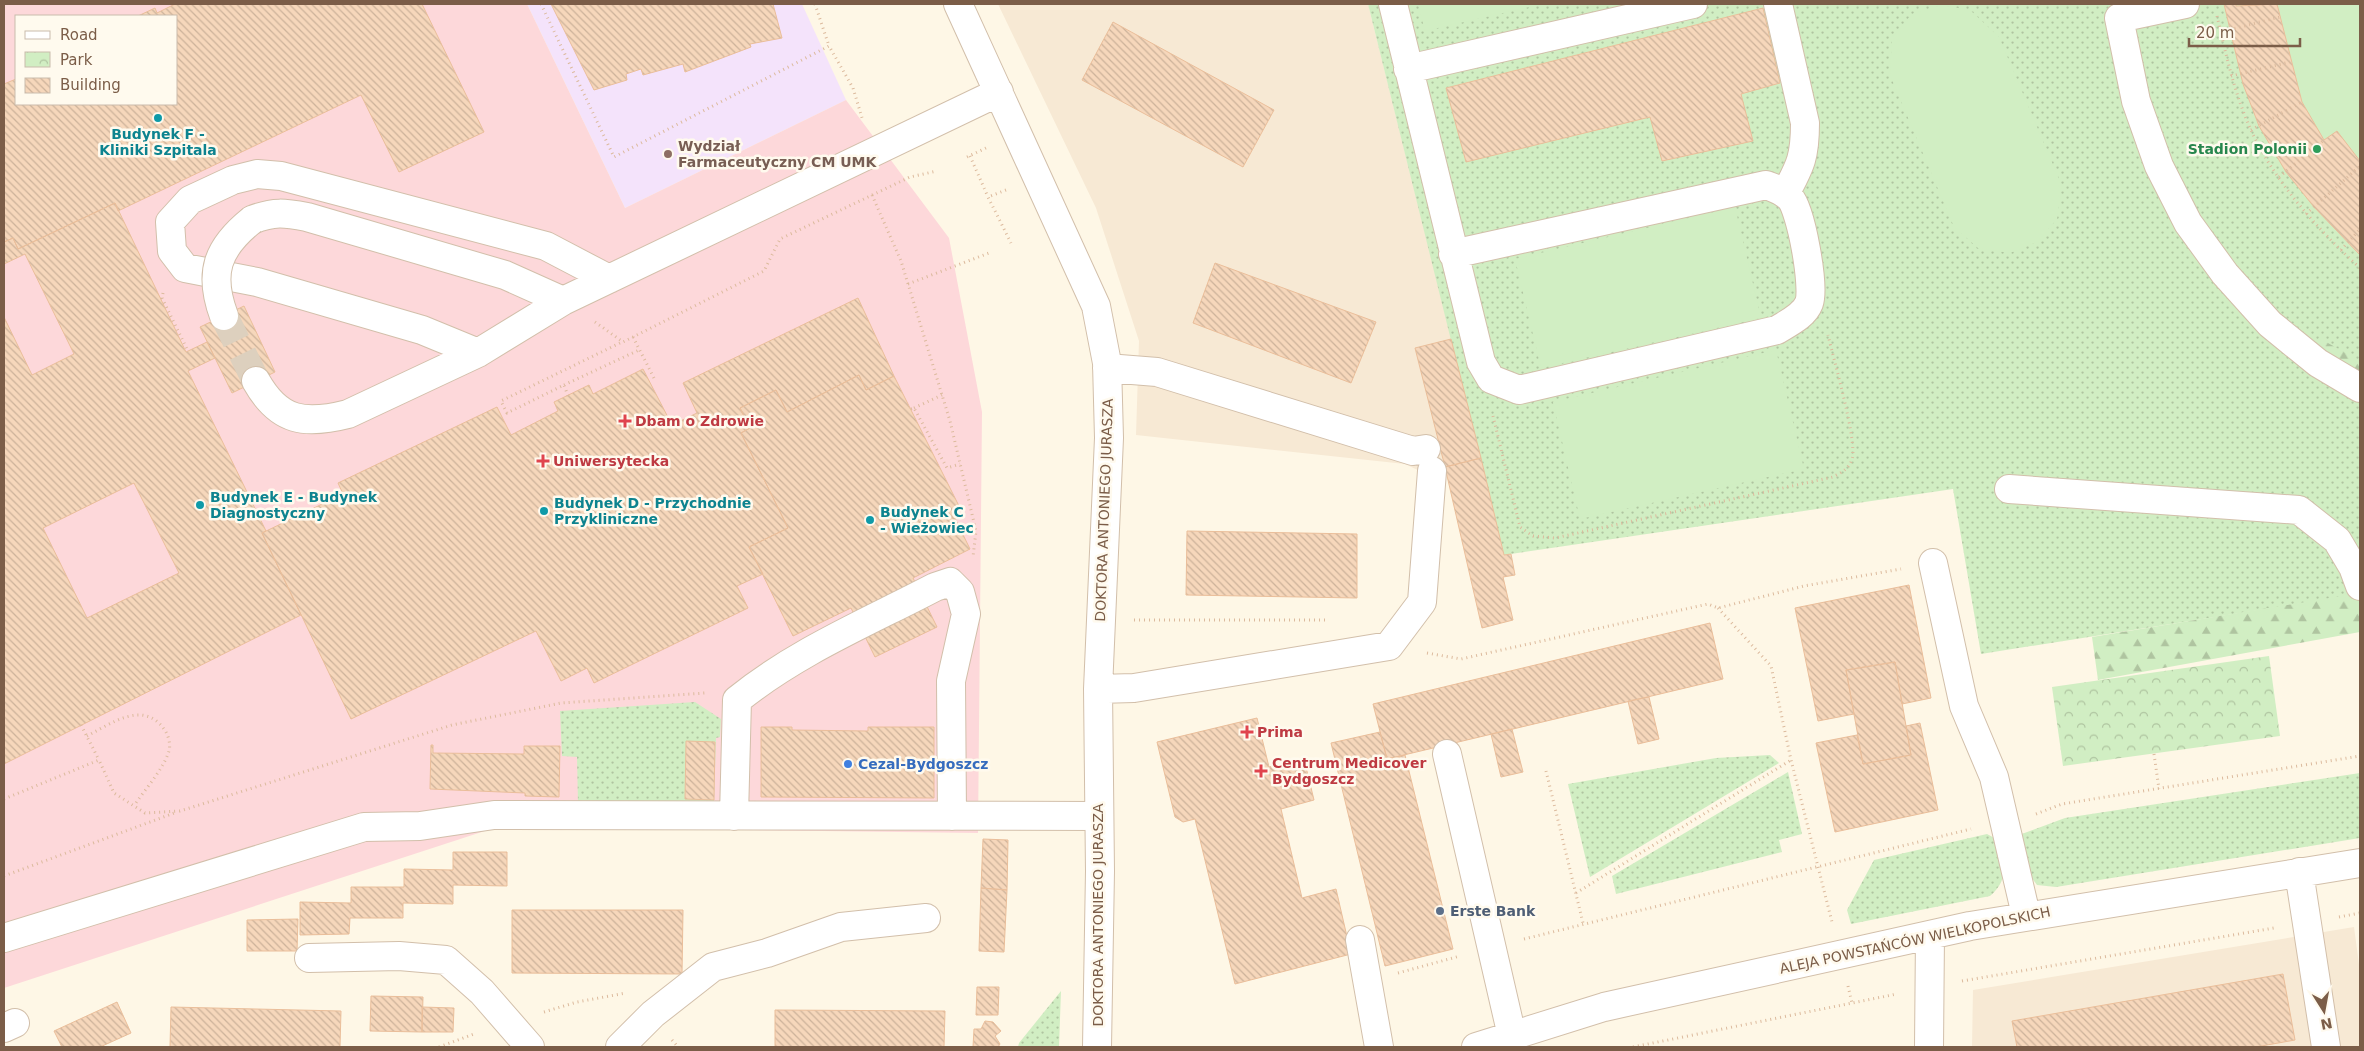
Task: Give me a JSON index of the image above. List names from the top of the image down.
{
  "streets": {
    "street": ["DOKTORA ANTONIEGO JURASZA", "ALEJA POWSTAŃCÓW WIELKOPOLSKICH"]
  },
  "places": {
    "other": [
      "Budynek F - Kliniki Szpitala",
      "Stadion Polonii",
      "Wydział Farmaceutyczny CM UMK",
      "Budynek E - Budynek Diagnostyczny",
      "Budynek D - Przychodnie Przykliniczne",
      "Budynek C - Wieżowiec",
      "Cezal-Bydgoszcz",
      "Erste Bank"
    ],
    "health": [
      "Dbam o Zdrowie",
      "Uniwersytecka",
      "Prima",
      "Centrum Medicover Bydgoszcz"
    ]
  },
  "legend": ["Road", "Park", "Building"],
  "scale_bar": "20 m",
  "north": "bottom"
}
